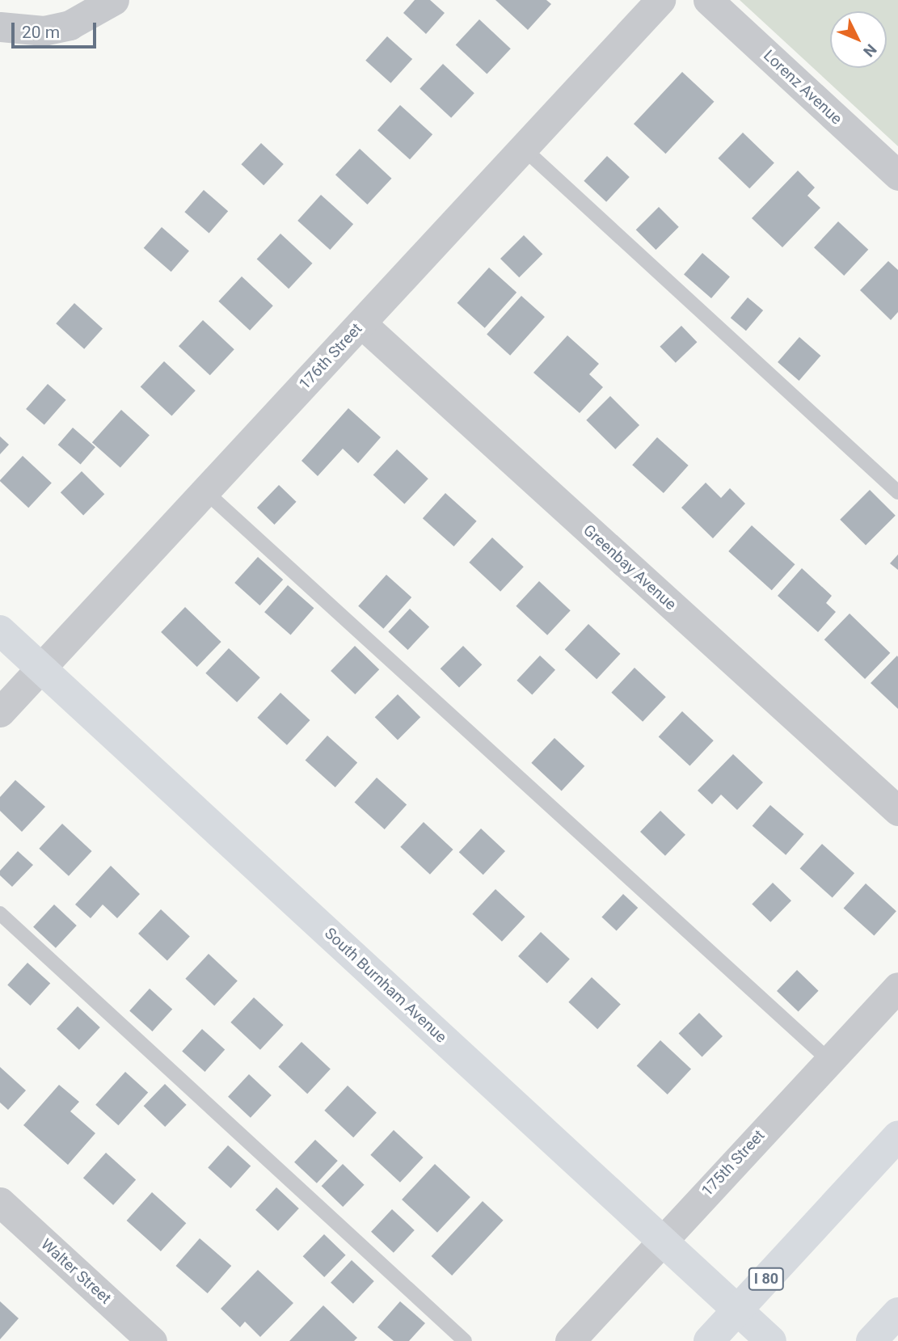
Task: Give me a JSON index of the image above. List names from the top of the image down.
{
  "streets": {
    "main road": ["South Burnham Avenue", "I 80"],
    "street": [
      "Lorenz Avenue",
      "176th Street",
      "Greenbay Avenue",
      "175th Street",
      "Walter Street"
    ]
  },
  "crossings": [
    ["176th Street", "Greenbay Avenue"],
    ["176th Street", "South Burnham Avenue"],
    ["South Burnham Avenue", "175th Street"]
  ],
  "scale_bar": "20 m",
  "north": "bottom right"
}
